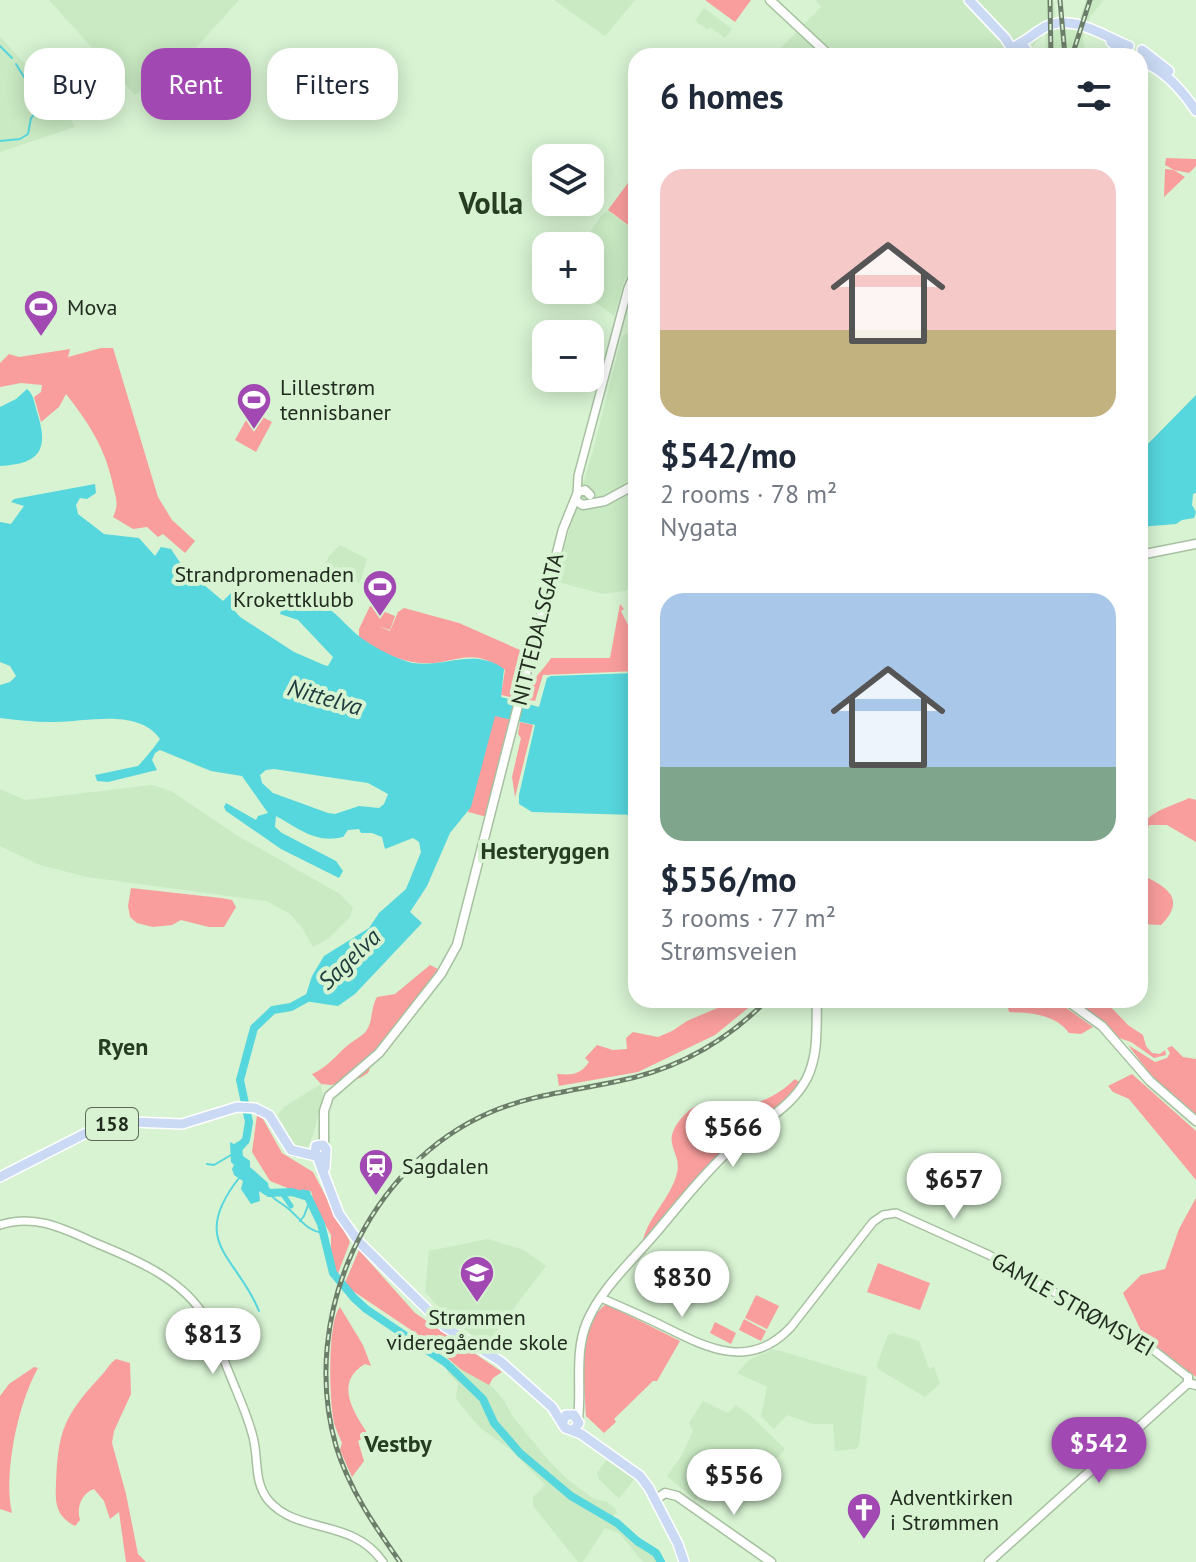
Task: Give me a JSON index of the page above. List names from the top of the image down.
{
  "streets": {
    "main road": ["NITTEDALSGATA", "158"],
    "street": ["GAMLE STRØMSVEI"]
  },
  "crossings": [
    ["NITTEDALSGATA", "158"]
  ],
  "districts": [
    "Volla",
    "Hesteryggen",
    "Ryen",
    "Vestby"
  ],
  "water": ["Nittelva", "Sagelva"],
  "places": {
    "sports": ["Mova", "Lillestrøm tennisbaner", "Strandpromenaden Krokettklubb"],
    "station": ["Sagdalen"],
    "school or university": ["Strømmen videregående skole"],
    "church": ["Adventkirken i Strømmen"]
  },
  "page": {
    "chip": ["Buy", "Rent", "Filters"],
    "heading": "6 homes",
    "map_buttons": ["+", "−"],
    "list": [
      {
        "name": "$542/mo",
        "note": "2 rooms · 78 m² · Nygata"
      },
      {
        "name": "$556/mo",
        "note": "3 rooms · 77 m² · Strømsveien"
      }
    ],
    "price": [
      "$566",
      "$657",
      "$830",
      "$813",
      "$542",
      "$556"
    ]
  }
}
